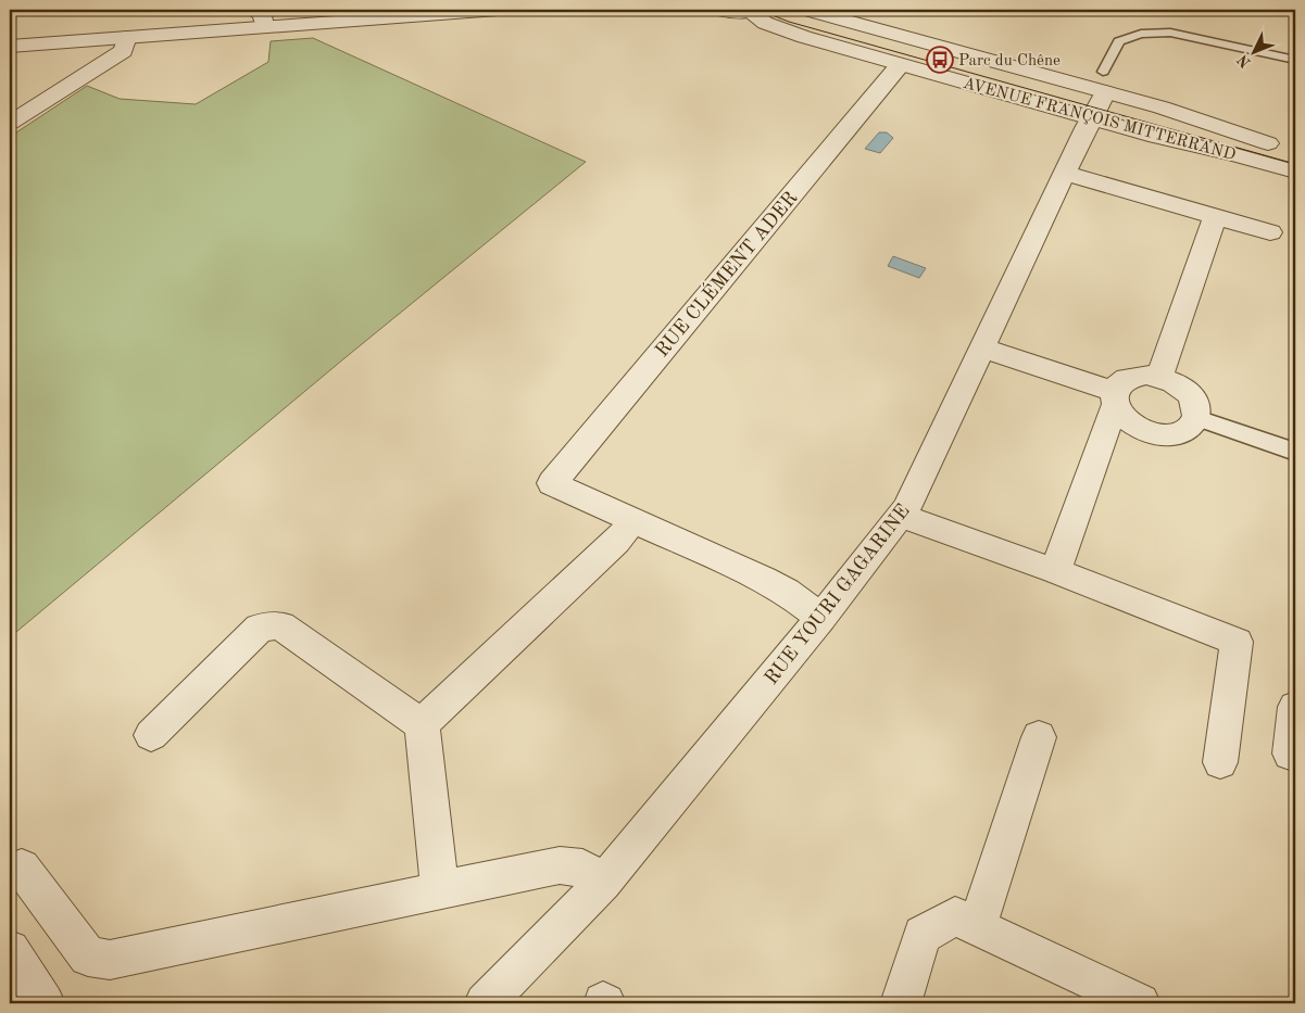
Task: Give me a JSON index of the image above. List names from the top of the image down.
{
  "streets": {
    "street": ["AVENUE FRANÇOIS MITTERRAND", "RUE CLÉMENT ADER", "RUE YOURI GAGARINE"]
  },
  "crossings": [
    ["AVENUE FRANÇOIS MITTERRAND", "RUE CLÉMENT ADER"],
    ["AVENUE FRANÇOIS MITTERRAND", "RUE YOURI GAGARINE"]
  ],
  "places": {
    "bus stop": ["Parc du Chêne"]
  },
  "north": "bottom left"
}
